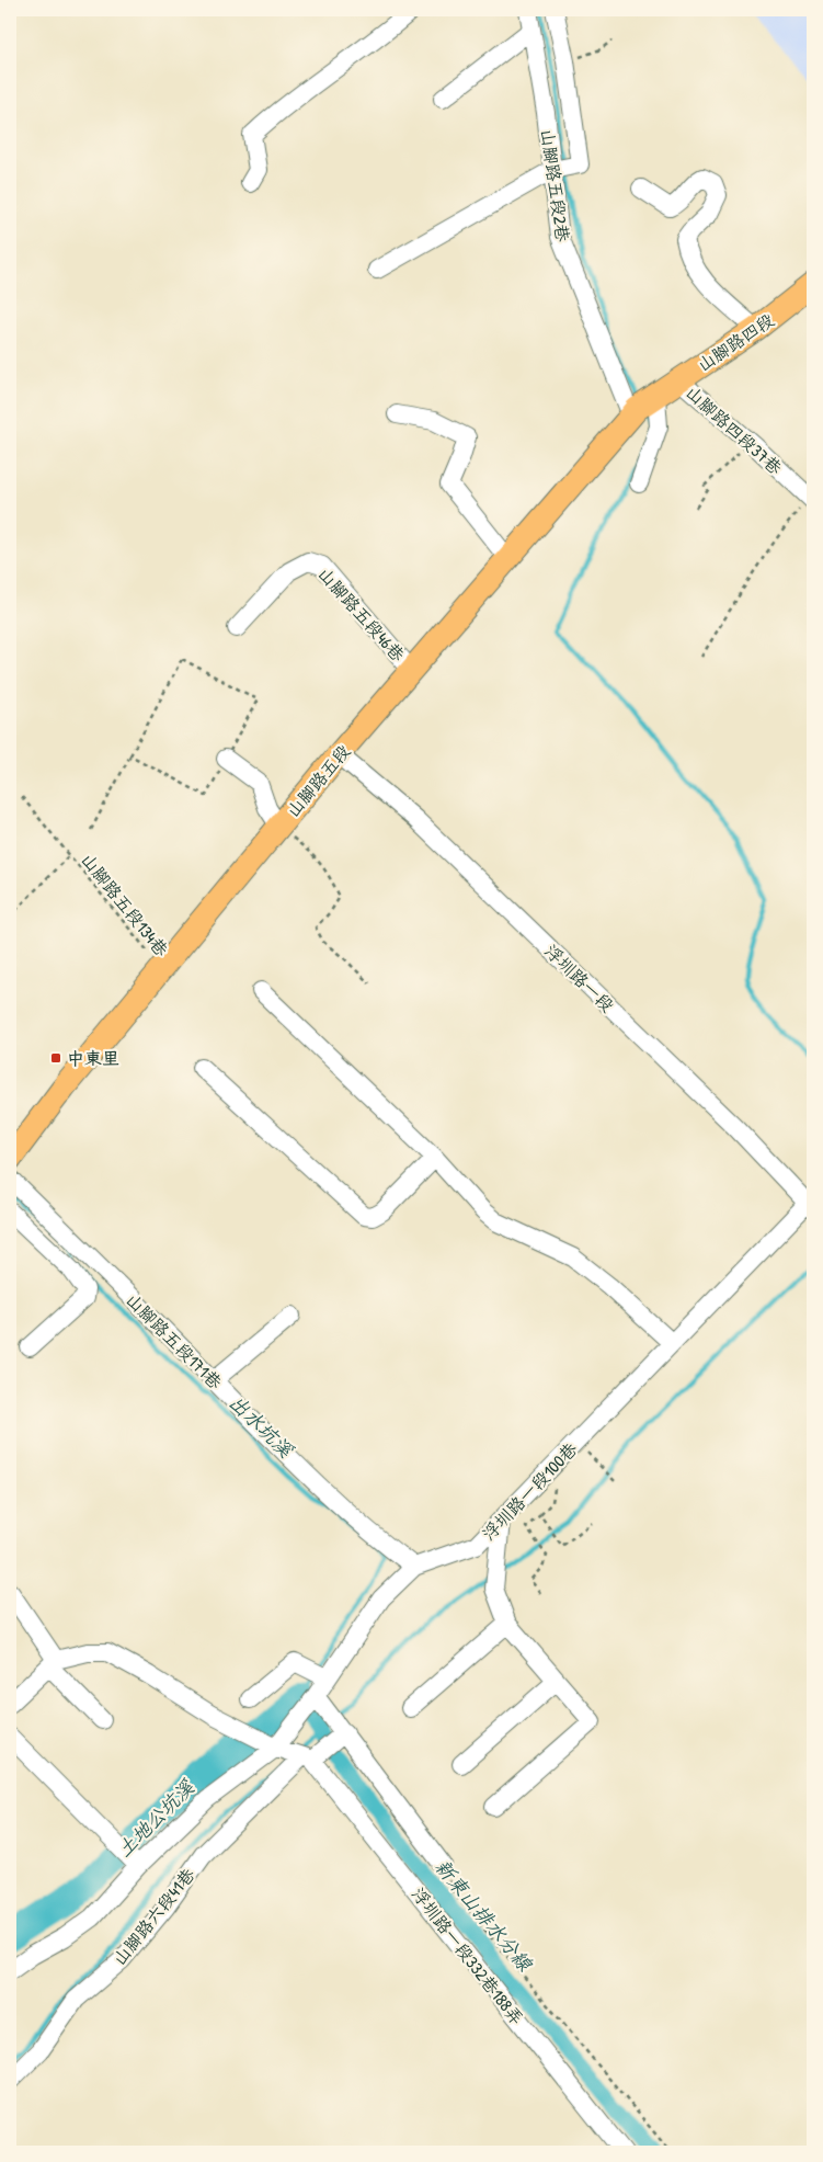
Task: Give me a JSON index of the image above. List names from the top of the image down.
{
  "streets": {
    "main road": ["山腳路四段", "山腳路五段"],
    "street": [
      "山腳路五段2巷",
      "山腳路四段37巷",
      "山腳路五段46巷",
      "浮圳路一段",
      "山腳路五段171巷",
      "浮圳路一段100巷",
      "山腳路六段41巷",
      "浮圳路一段332巷188弄"
    ],
    "path": ["山腳路五段134巷"]
  },
  "crossings": [
    ["山腳路五段2巷", "山腳路四段"],
    ["山腳路五段2巷", "山腳路五段"],
    ["山腳路四段", "山腳路四段37巷"],
    ["山腳路四段", "山腳路五段"],
    ["山腳路五段46巷", "山腳路五段"],
    ["山腳路五段", "山腳路五段134巷"],
    ["山腳路五段", "浮圳路一段"],
    ["浮圳路一段", "浮圳路一段100巷"],
    ["山腳路五段171巷", "浮圳路一段100巷"],
    ["山腳路六段41巷", "浮圳路一段332巷188弄"]
  ],
  "water": ["出水坑溪", "土地公坑溪", "新東山排水分線"],
  "places": {
    "transit": ["中東里"]
  }
}
